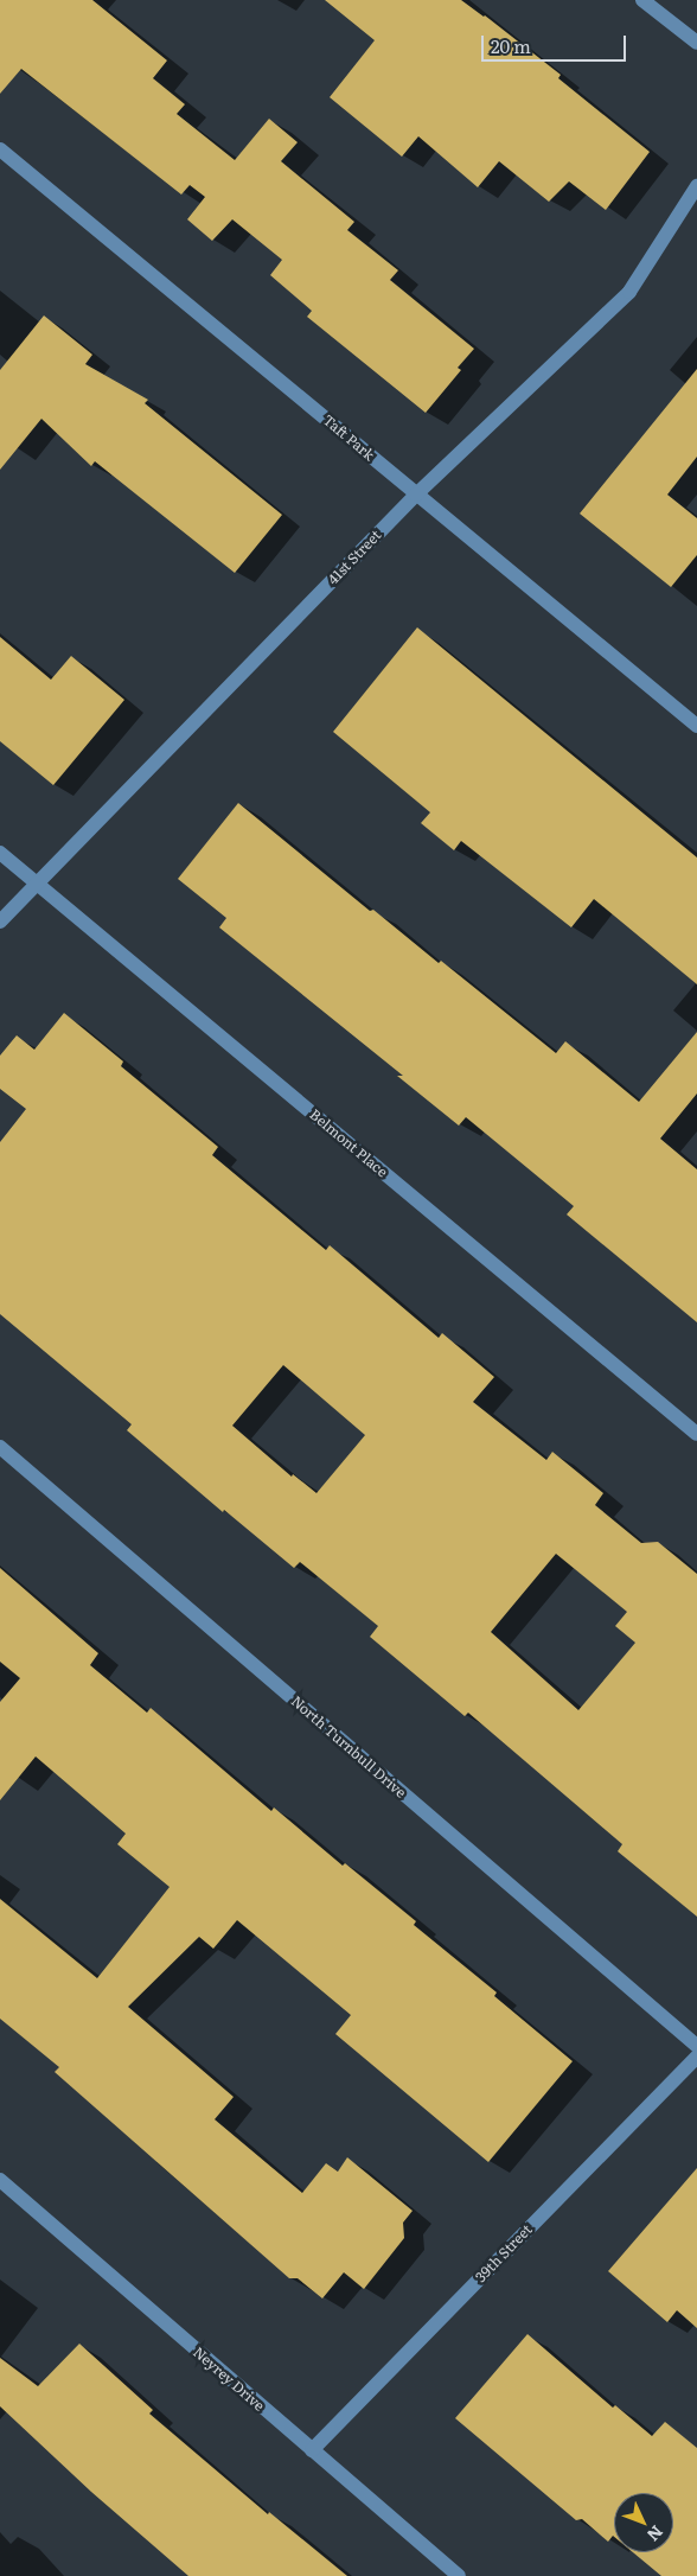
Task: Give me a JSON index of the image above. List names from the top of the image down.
{
  "streets": {
    "street": [
      "Taft Park",
      "41st Street",
      "Belmont Place",
      "North Turnbull Drive",
      "39th Street",
      "Neyrey Drive"
    ]
  },
  "crossings": [
    ["Taft Park", "41st Street"],
    ["41st Street", "Belmont Place"],
    ["39th Street", "Neyrey Drive"]
  ],
  "scale_bar": "20 m",
  "north": "bottom right"
}
